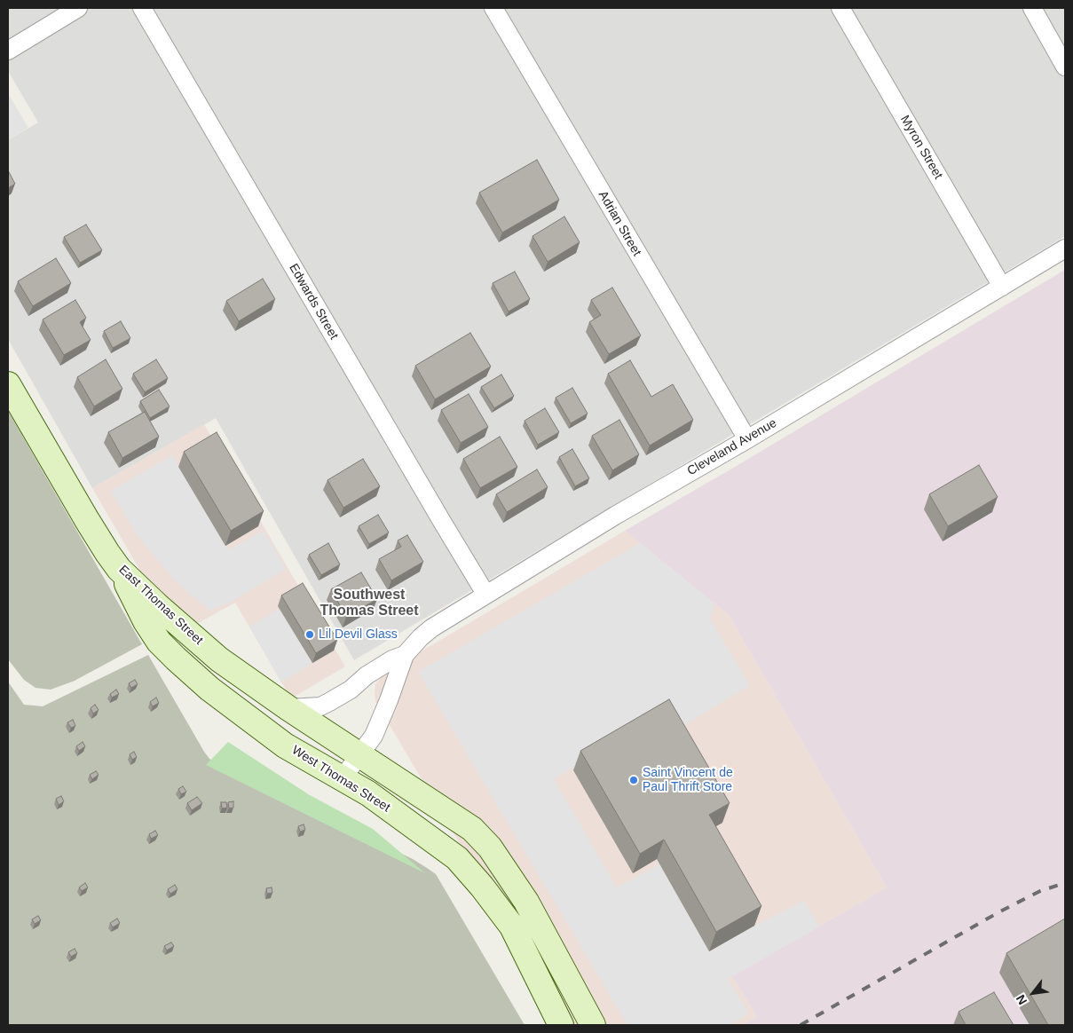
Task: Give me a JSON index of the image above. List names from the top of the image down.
{
  "streets": {
    "main road": ["East Thomas Street", "West Thomas Street"],
    "street": [
      "Myron Street",
      "Adrian Street",
      "Edwards Street",
      "Cleveland Avenue"
    ]
  },
  "crossings": [
    ["Myron Street", "Cleveland Avenue"],
    ["Adrian Street", "Cleveland Avenue"],
    ["Edwards Street", "Cleveland Avenue"],
    ["Cleveland Avenue", "East Thomas Street"],
    ["Cleveland Avenue", "West Thomas Street"],
    ["East Thomas Street", "West Thomas Street"]
  ],
  "districts": ["Southwest Thomas Street"],
  "places": ["Lil Devil Glass", "Saint Vincent de Paul Thrift Store"],
  "north": "bottom left"
}
